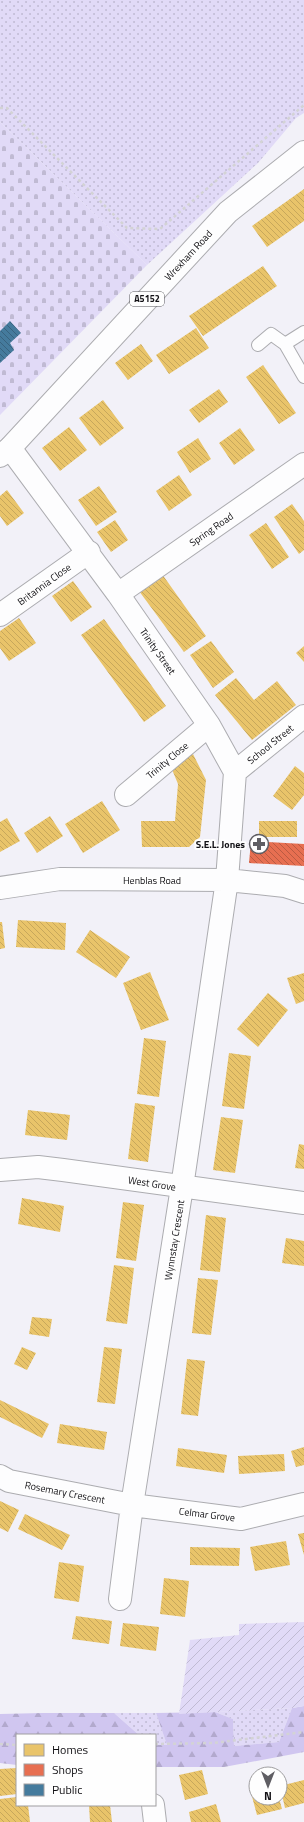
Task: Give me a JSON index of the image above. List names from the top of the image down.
{
  "streets": {
    "street": [
      "Wrexham Road",
      "A5152",
      "Spring Road",
      "Britannia Close",
      "Trinity Street",
      "School Street",
      "Trinity Close",
      "Henblas Road",
      "West Grove",
      "Wynnstay Crescent",
      "Rosemary Crescent",
      "Celmar Grove"
    ]
  },
  "crossings": [
    ["Wrexham Road", "Trinity Street"],
    ["Spring Road", "Trinity Street"],
    ["Britannia Close", "Trinity Street"],
    ["Trinity Street", "School Street"],
    ["Trinity Street", "Trinity Close"],
    ["Henblas Road", "Wynnstay Crescent"],
    ["West Grove", "Wynnstay Crescent"],
    ["Wynnstay Crescent", "Rosemary Crescent"],
    ["Wynnstay Crescent", "Celmar Grove"],
    ["Rosemary Crescent", "Celmar Grove"]
  ],
  "places": {
    "pharmacy": ["S.E.L. Jones"]
  },
  "legend": ["Homes", "Shops", "Public"],
  "north": "bottom"
}
